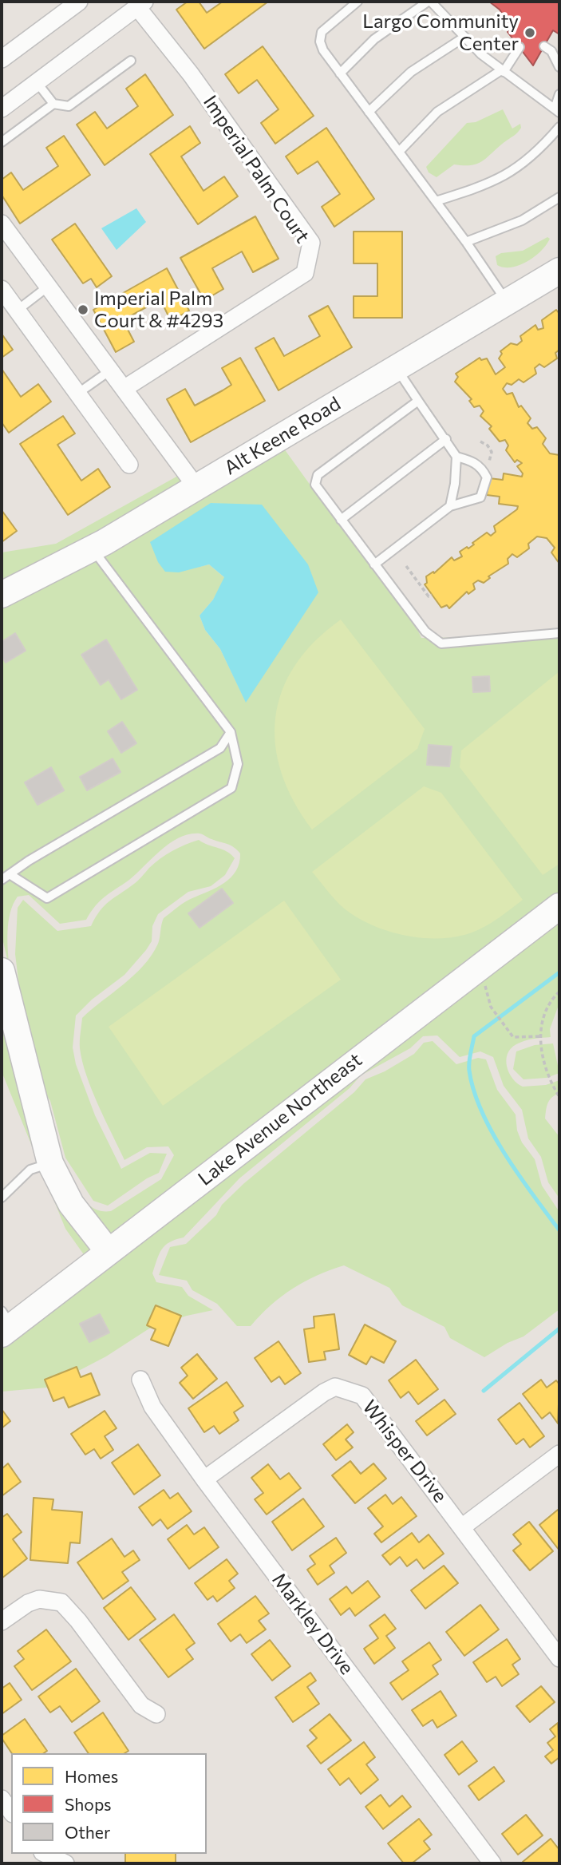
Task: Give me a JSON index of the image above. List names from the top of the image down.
{
  "streets": {
    "street": [
      "Imperial Palm Court",
      "Alt Keene Road",
      "Lake Avenue Northeast",
      "Whisper Drive",
      "Markley Drive"
    ]
  },
  "crossings": [
    ["Whisper Drive", "Markley Drive"]
  ],
  "places": ["Largo Community Center", "Imperial Palm Court & #4293"],
  "legend": ["Homes", "Shops", "Other"]
}
